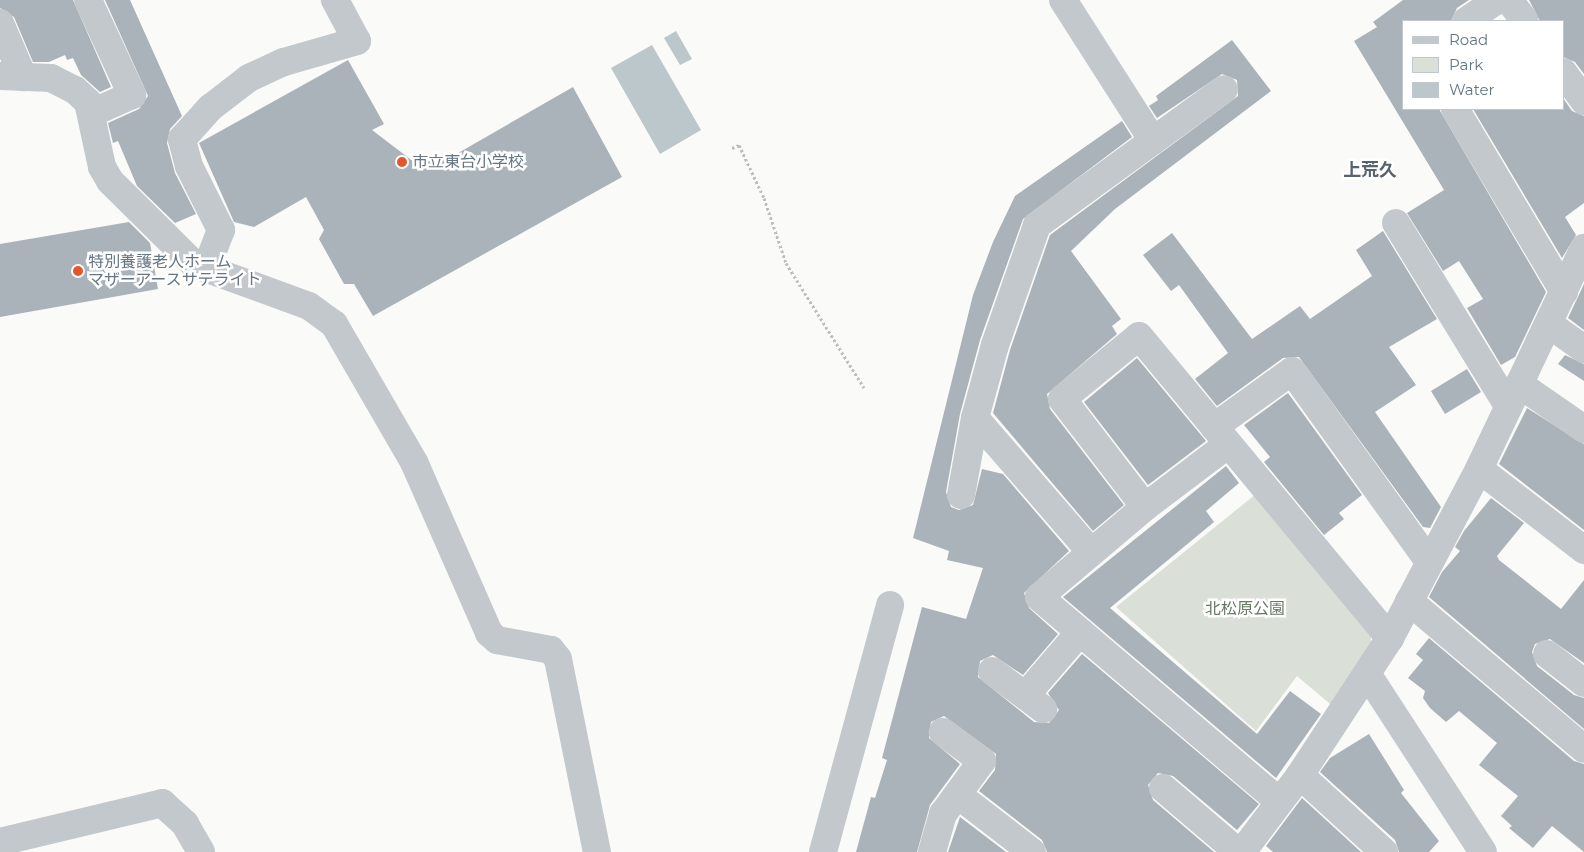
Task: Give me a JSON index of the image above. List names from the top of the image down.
{
  "districts": ["上荒久"],
  "parks": ["北松原公園"],
  "places": ["市立東台小学校", "特別養護老人ホーム マザーアースサテライト"],
  "legend": ["Road", "Park", "Water"]
}
